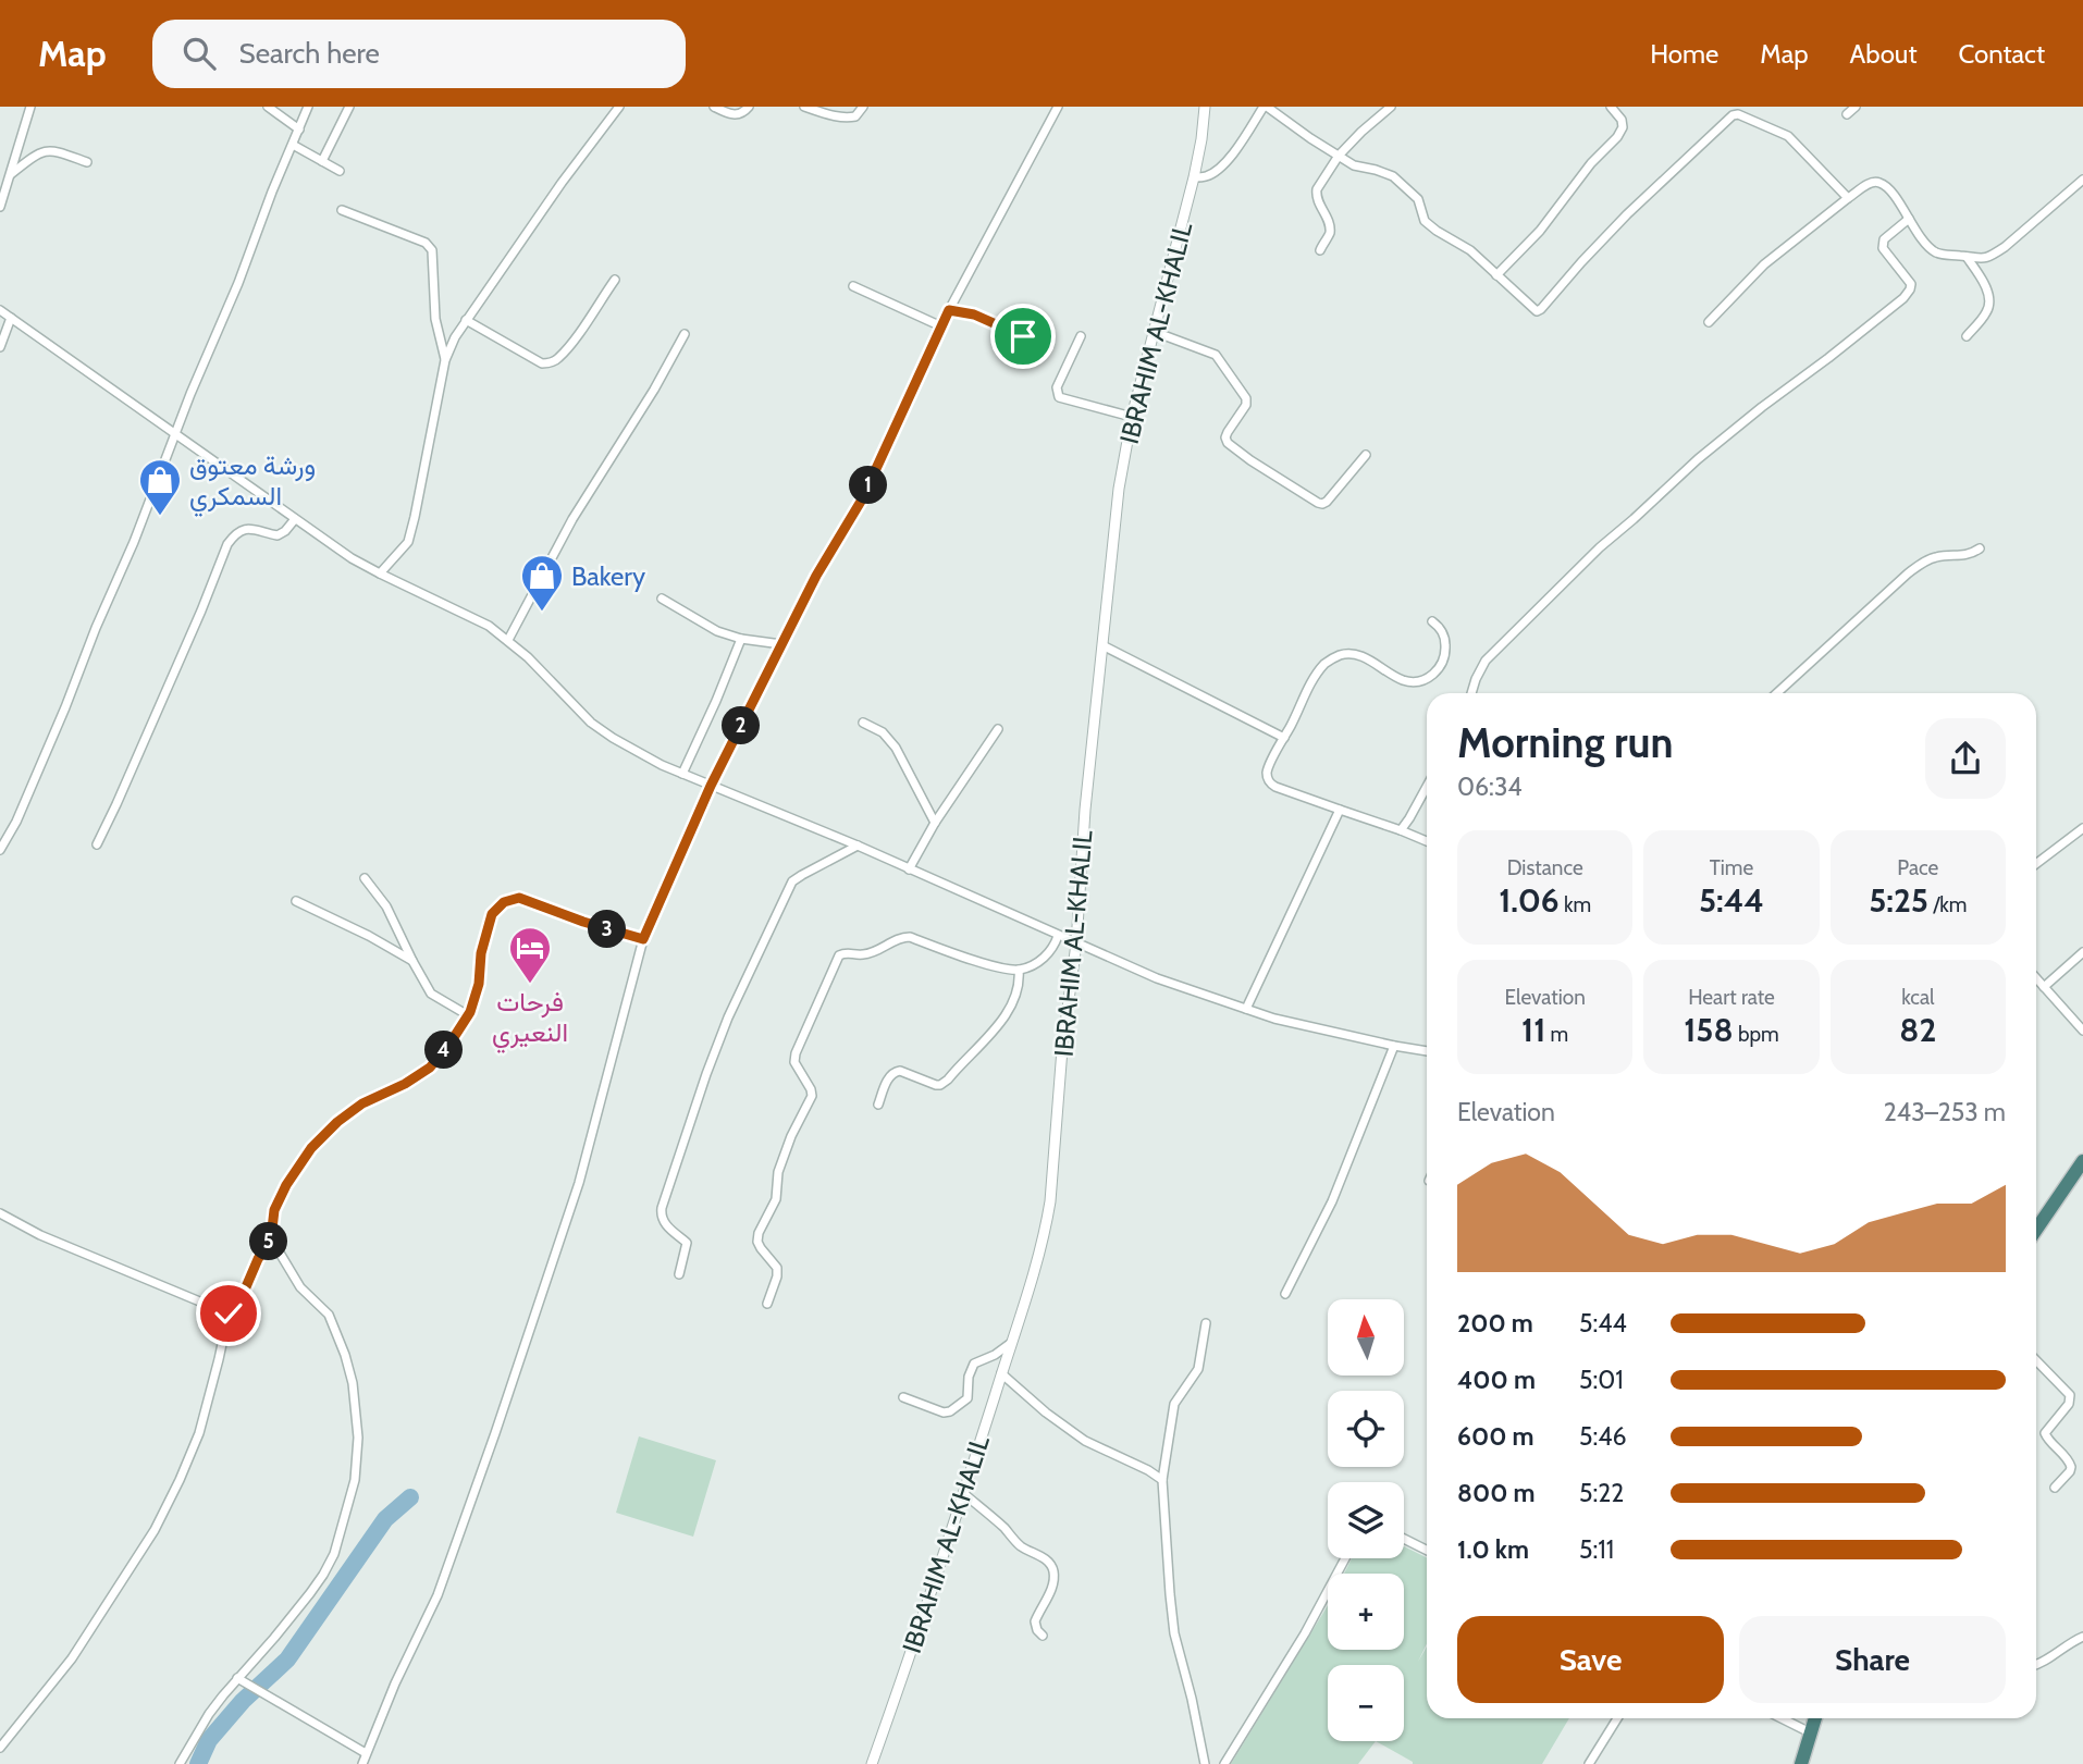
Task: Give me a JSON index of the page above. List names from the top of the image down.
{
  "streets": {
    "street": ["IBRAHIM AL-KHALIL"]
  },
  "places": {
    "shop": ["ورشة معتوق السمكري", "Bakery"],
    "hotel": ["فرحات النعيري"]
  },
  "north": "top",
  "page": {
    "header": "Map",
    "search": "Search here",
    "nav": [
      "Home",
      "Map",
      "About",
      "Contact"
    ],
    "pins": [
      "1",
      "2",
      "3",
      "4",
      "5"
    ],
    "heading": ["Morning run", "06:34"],
    "stats": [
      ["Distance", "1.06 km"],
      ["Time", "5:44"],
      ["Pace", "5:25 /km"],
      ["Elevation", "11 m"],
      ["Heart rate", "158 bpm"],
      ["kcal", "82"]
    ],
    "chart": ["Elevation", "243–253 m"],
    "list": [
      {
        "name": "200 m",
        "note": "5:44"
      },
      {
        "name": "400 m",
        "note": "5:01"
      },
      {
        "name": "600 m",
        "note": "5:46"
      },
      {
        "name": "800 m",
        "note": "5:22"
      },
      {
        "name": "1.0 km",
        "note": "5:11"
      }
    ],
    "map_buttons": ["+", "−"],
    "buttons": ["Save", "Share"]
  }
}
